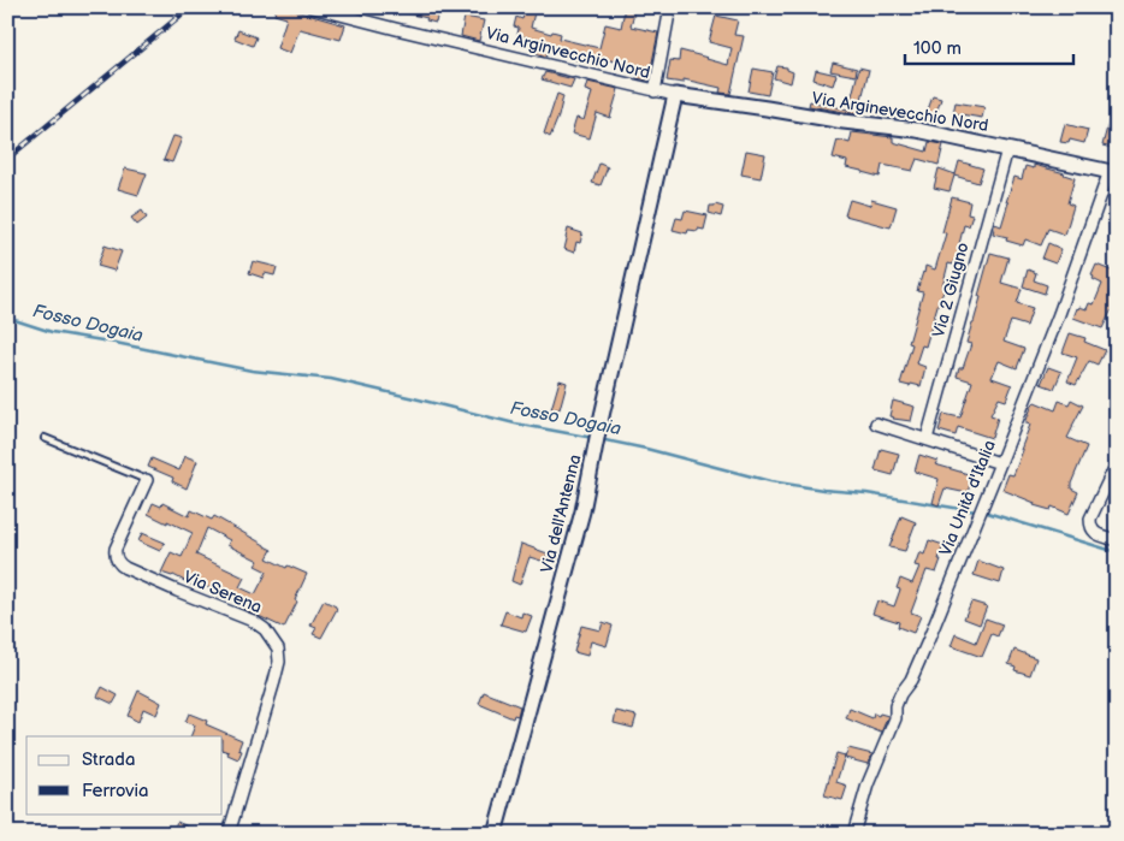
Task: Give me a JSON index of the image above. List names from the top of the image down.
{
  "streets": {
    "street": [
      "Via Arginvecchio Nord",
      "Via Arginevecchio Nord",
      "Via 2 Giugno",
      "Via Unità d'Italia",
      "Via dell'Antenna",
      "Via Serena"
    ]
  },
  "crossings": [
    ["Via Arginvecchio Nord", "Via Arginevecchio Nord"],
    ["Via Arginvecchio Nord", "Via dell'Antenna"],
    ["Via Arginevecchio Nord", "Via 2 Giugno"],
    ["Via Arginevecchio Nord", "Via Unità d'Italia"],
    ["Via Arginevecchio Nord", "Via dell'Antenna"]
  ],
  "water": ["Fosso Dogaia"],
  "legend": ["Strada", "Ferrovia"],
  "scale_bar": "100 m"
}
